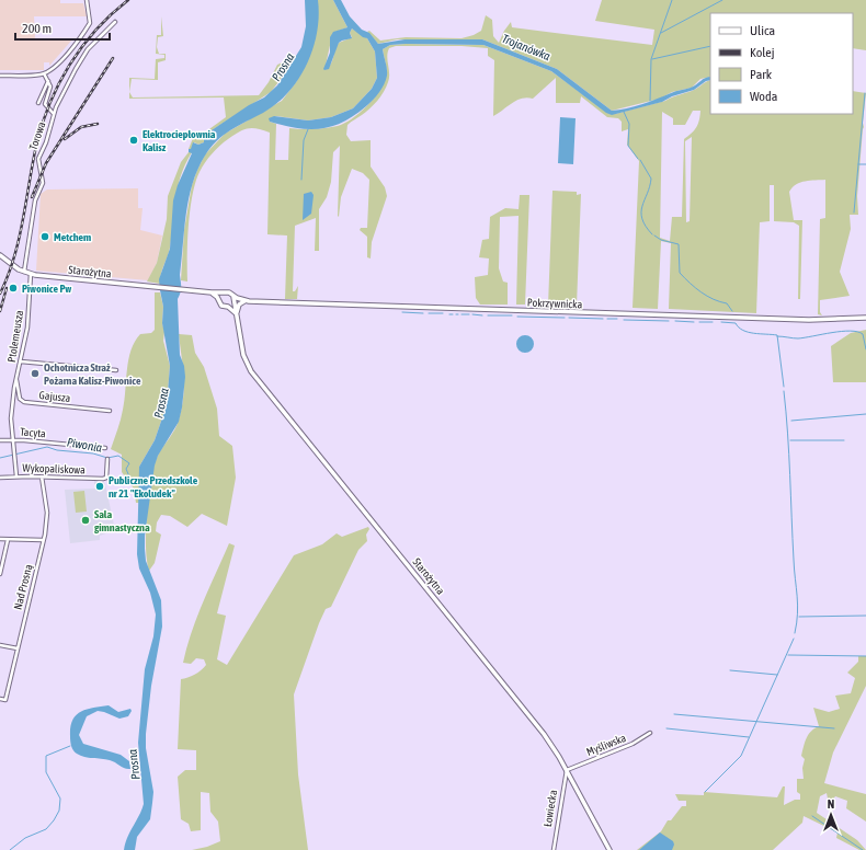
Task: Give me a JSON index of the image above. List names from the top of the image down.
{
  "streets": {
    "street": [
      "Torowa",
      "Starożytna",
      "Pokrzywnicka",
      "Ptolemeusza",
      "Gajusza",
      "Tacyta",
      "Wykopaliskowa",
      "Nad Prosną",
      "Myśliwska",
      "Łowiecka"
    ]
  },
  "crossings": [
    ["Torowa", "Starożytna"],
    ["Starożytna", "Pokrzywnicka"],
    ["Starożytna", "Ptolemeusza"],
    ["Starożytna", "Myśliwska"],
    ["Starożytna", "Łowiecka"],
    ["Ptolemeusza", "Gajusza"],
    ["Ptolemeusza", "Tacyta"],
    ["Ptolemeusza", "Wykopaliskowa"],
    ["Wykopaliskowa", "Nad Prosną"],
    ["Myśliwska", "Łowiecka"]
  ],
  "water": ["Trojanówka", "Prosna", "Piwonia"],
  "places": [
    "Elektrociepłownia Kalisz",
    "Metchem",
    "Piwonice Pw",
    "Ochotnicza Straż Pożarna Kalisz-Piwonice",
    "Publiczne Przedszkole nr 21 \"Ekoludek\"",
    "Sala gimnastyczna"
  ],
  "legend": [
    "Ulica",
    "Kolej",
    "Park",
    "Woda"
  ],
  "scale_bar": "200 m",
  "north": "top"
}
